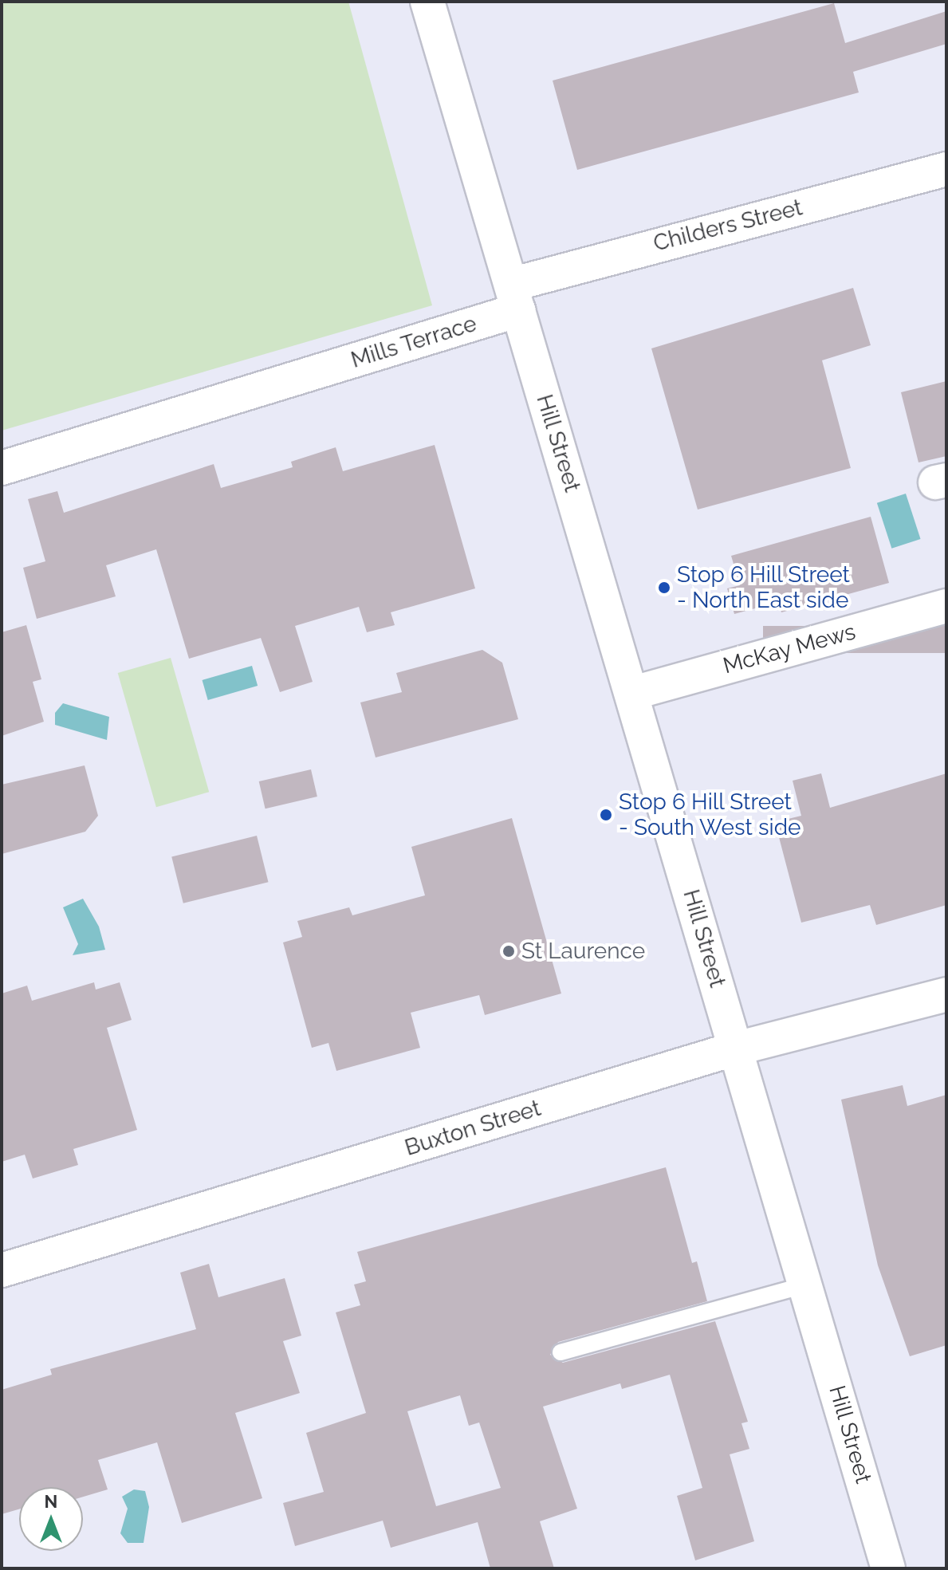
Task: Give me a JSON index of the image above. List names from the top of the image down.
{
  "streets": {
    "street": [
      "Childers Street",
      "Mills Terrace",
      "Hill Street",
      "McKay Mews",
      "Buxton Street"
    ]
  },
  "crossings": [
    ["Childers Street", "Mills Terrace"],
    ["Childers Street", "Hill Street"],
    ["Mills Terrace", "Hill Street"],
    ["Hill Street", "McKay Mews"],
    ["Hill Street", "Buxton Street"]
  ],
  "places": ["Stop 6 Hill Street - North East side", "Stop 6 Hill Street - South West side", "St Laurence"],
  "north": "top"
}
